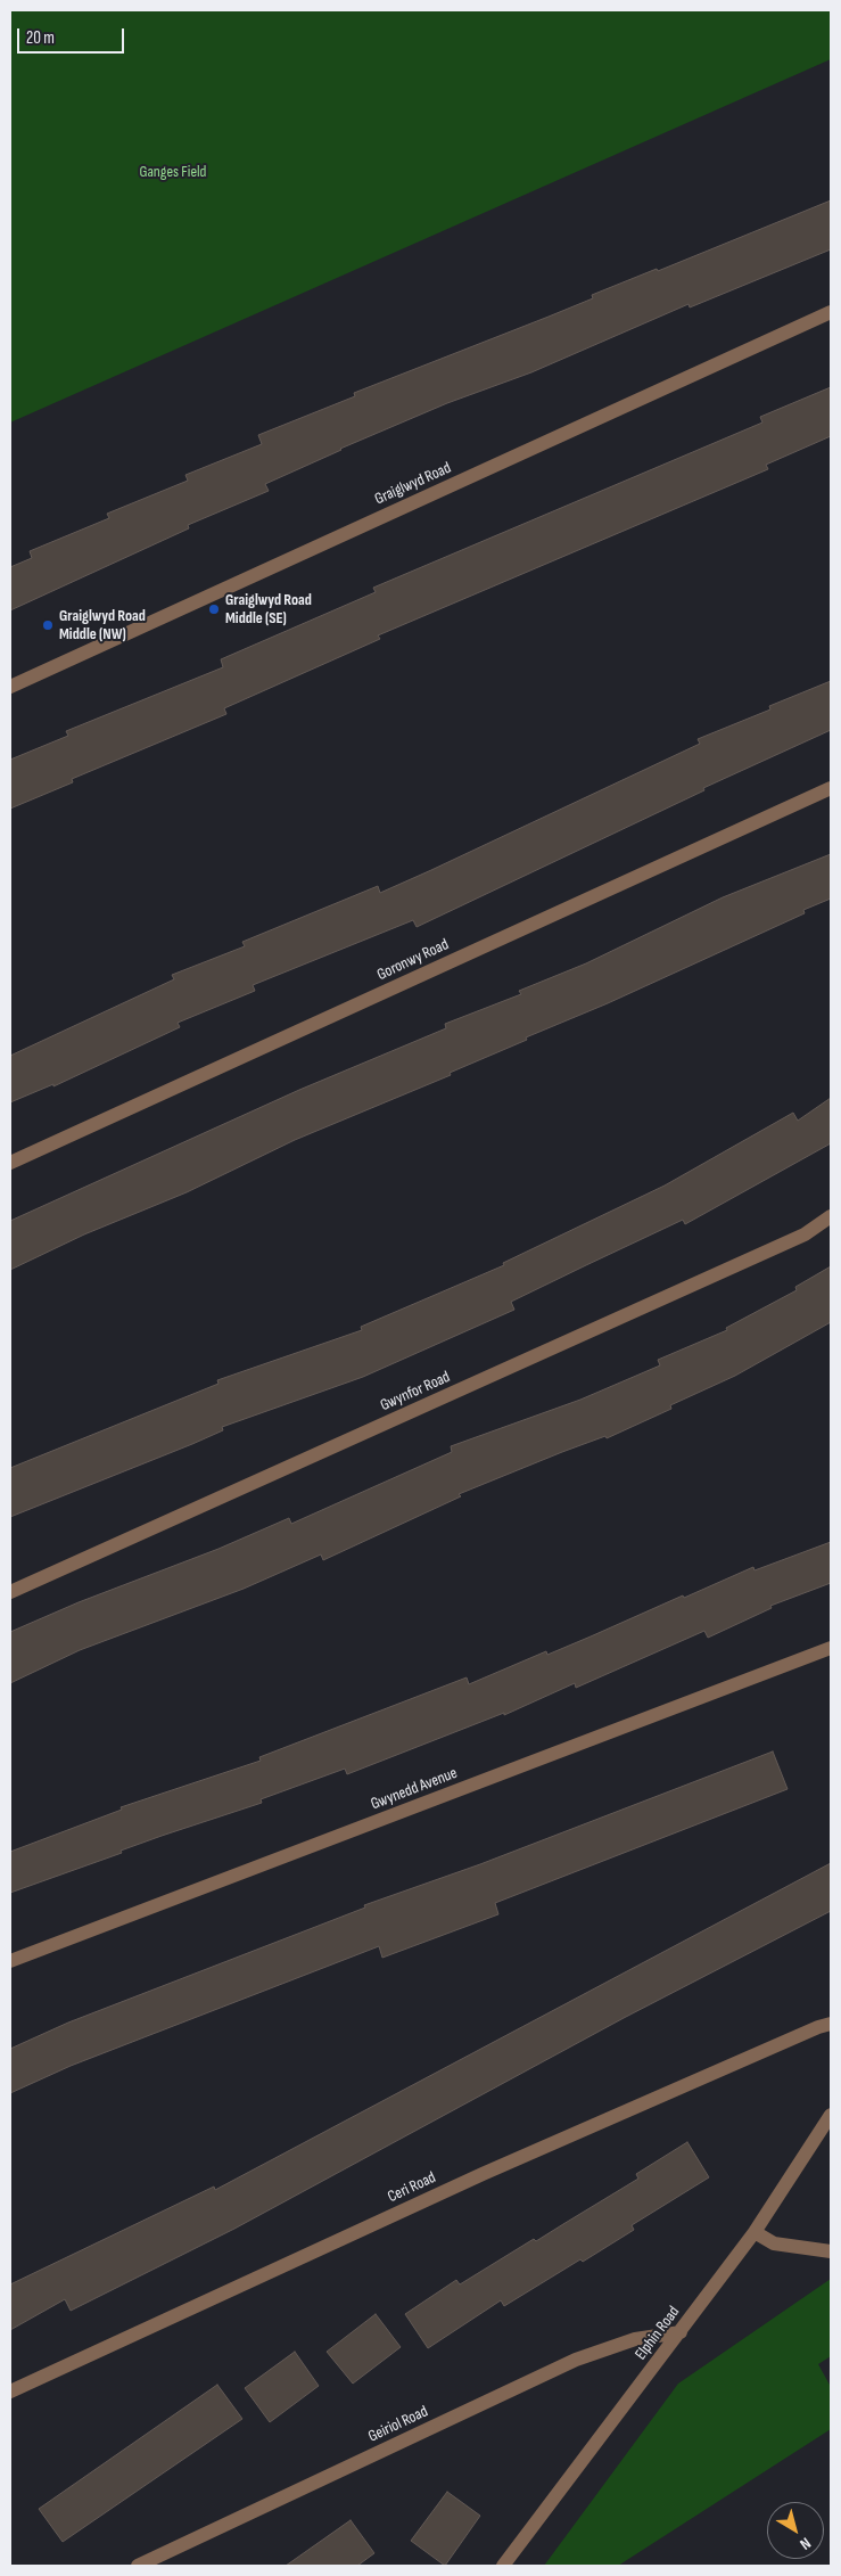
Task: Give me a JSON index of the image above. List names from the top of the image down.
{
  "streets": {
    "street": [
      "Graiglwyd Road",
      "Goronwy Road",
      "Gwynfor Road",
      "Gwynedd Avenue",
      "Ceri Road",
      "Elphin Road",
      "Geiriol Road"
    ]
  },
  "crossings": [
    ["Elphin Road", "Geiriol Road"]
  ],
  "parks": ["Ganges Field"],
  "places": ["Graiglwyd Road Middle (SE)", "Graiglwyd Road Middle (NW)"],
  "scale_bar": "20 m",
  "north": "bottom right"
}
